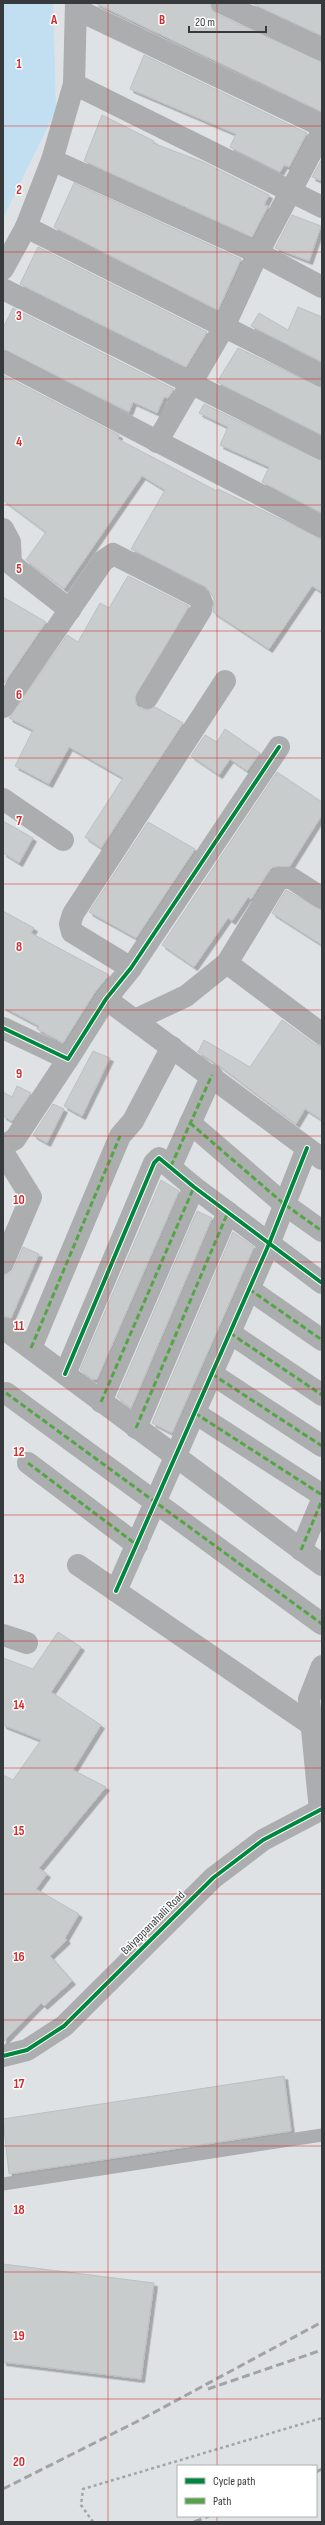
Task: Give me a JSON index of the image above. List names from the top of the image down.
{
  "streets": {
    "street": ["Baiyappanahalli Road"]
  },
  "legend": ["Cycle path", "Path"],
  "scale_bar": "20 m",
  "grid": {
    "columns": ["A", "B"],
    "rows": [
      "1",
      "2",
      "3",
      "4",
      "5",
      "6",
      "7",
      "8",
      "9",
      "10",
      "11",
      "12",
      "13",
      "14",
      "15",
      "16",
      "17",
      "18",
      "19",
      "20"
    ]
  }
}
